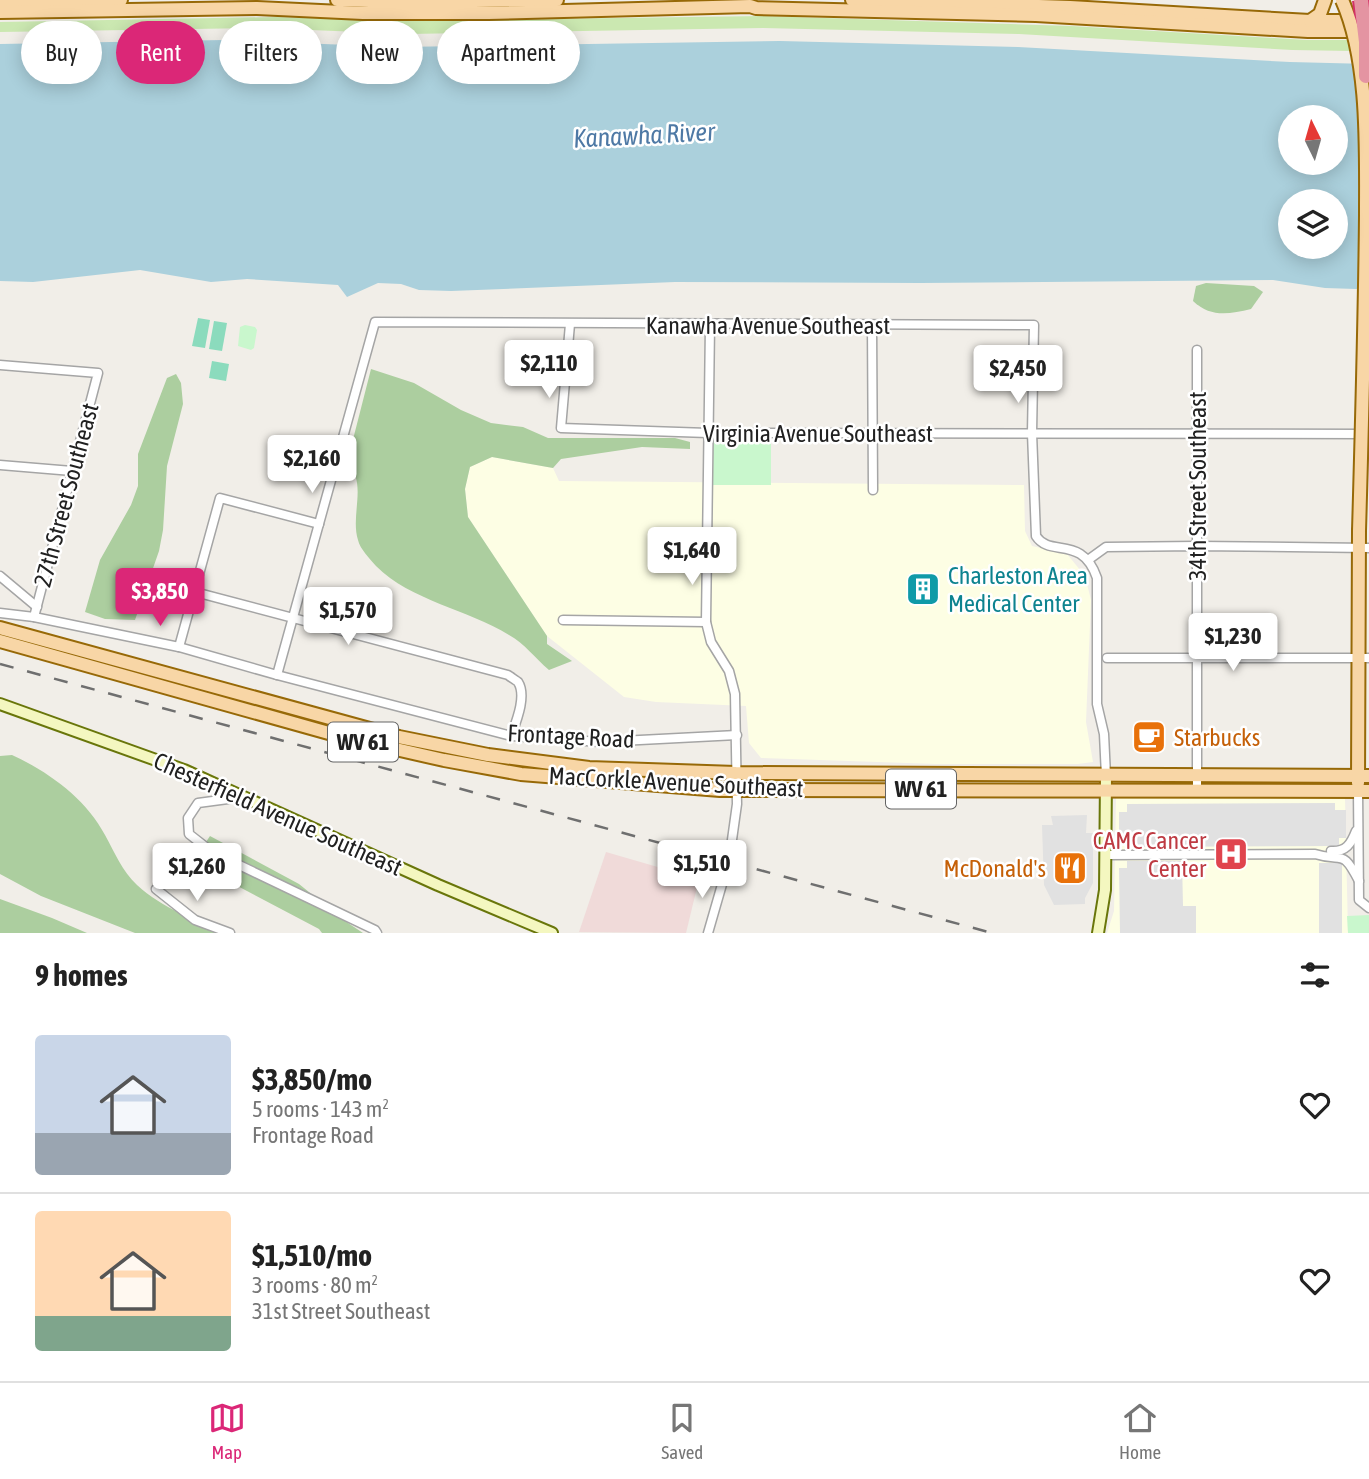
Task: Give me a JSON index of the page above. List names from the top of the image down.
{
  "streets": {
    "main road": ["WV 61", "MacCorkle Avenue Southeast"],
    "street": [
      "Kanawha Avenue Southeast",
      "Virginia Avenue Southeast",
      "34th Street Southeast",
      "27th Street Southeast",
      "Frontage Road",
      "Chesterfield Avenue Southeast"
    ]
  },
  "crossings": [
    ["Kanawha Avenue Southeast", "Virginia Avenue Southeast"],
    ["Virginia Avenue Southeast", "34th Street Southeast"],
    ["34th Street Southeast", "MacCorkle Avenue Southeast"],
    ["27th Street Southeast", "Frontage Road"]
  ],
  "water": ["Kanawha River"],
  "places": {
    "building": ["Charleston Area Medical Center"],
    "cafe": ["Starbucks"],
    "hospital": ["CAMC Cancer Center"],
    "restaurant": ["McDonald's"]
  },
  "north": "top",
  "page": {
    "chip": [
      "Buy",
      "Rent",
      "Filters",
      "New",
      "Apartment"
    ],
    "price": [
      "$2,110",
      "$2,450",
      "$2,160",
      "$1,640",
      "$3,850",
      "$1,570",
      "$1,230",
      "$1,510",
      "$1,260"
    ],
    "heading": "9 homes",
    "list": [
      {
        "name": "$3,850/mo",
        "note": "5 rooms · 143 m² · Frontage Road"
      },
      {
        "name": "$1,510/mo",
        "note": "3 rooms · 80 m² · 31st Street Southeast"
      }
    ],
    "tabs": ["Map", "Saved", "Home"]
  }
}
